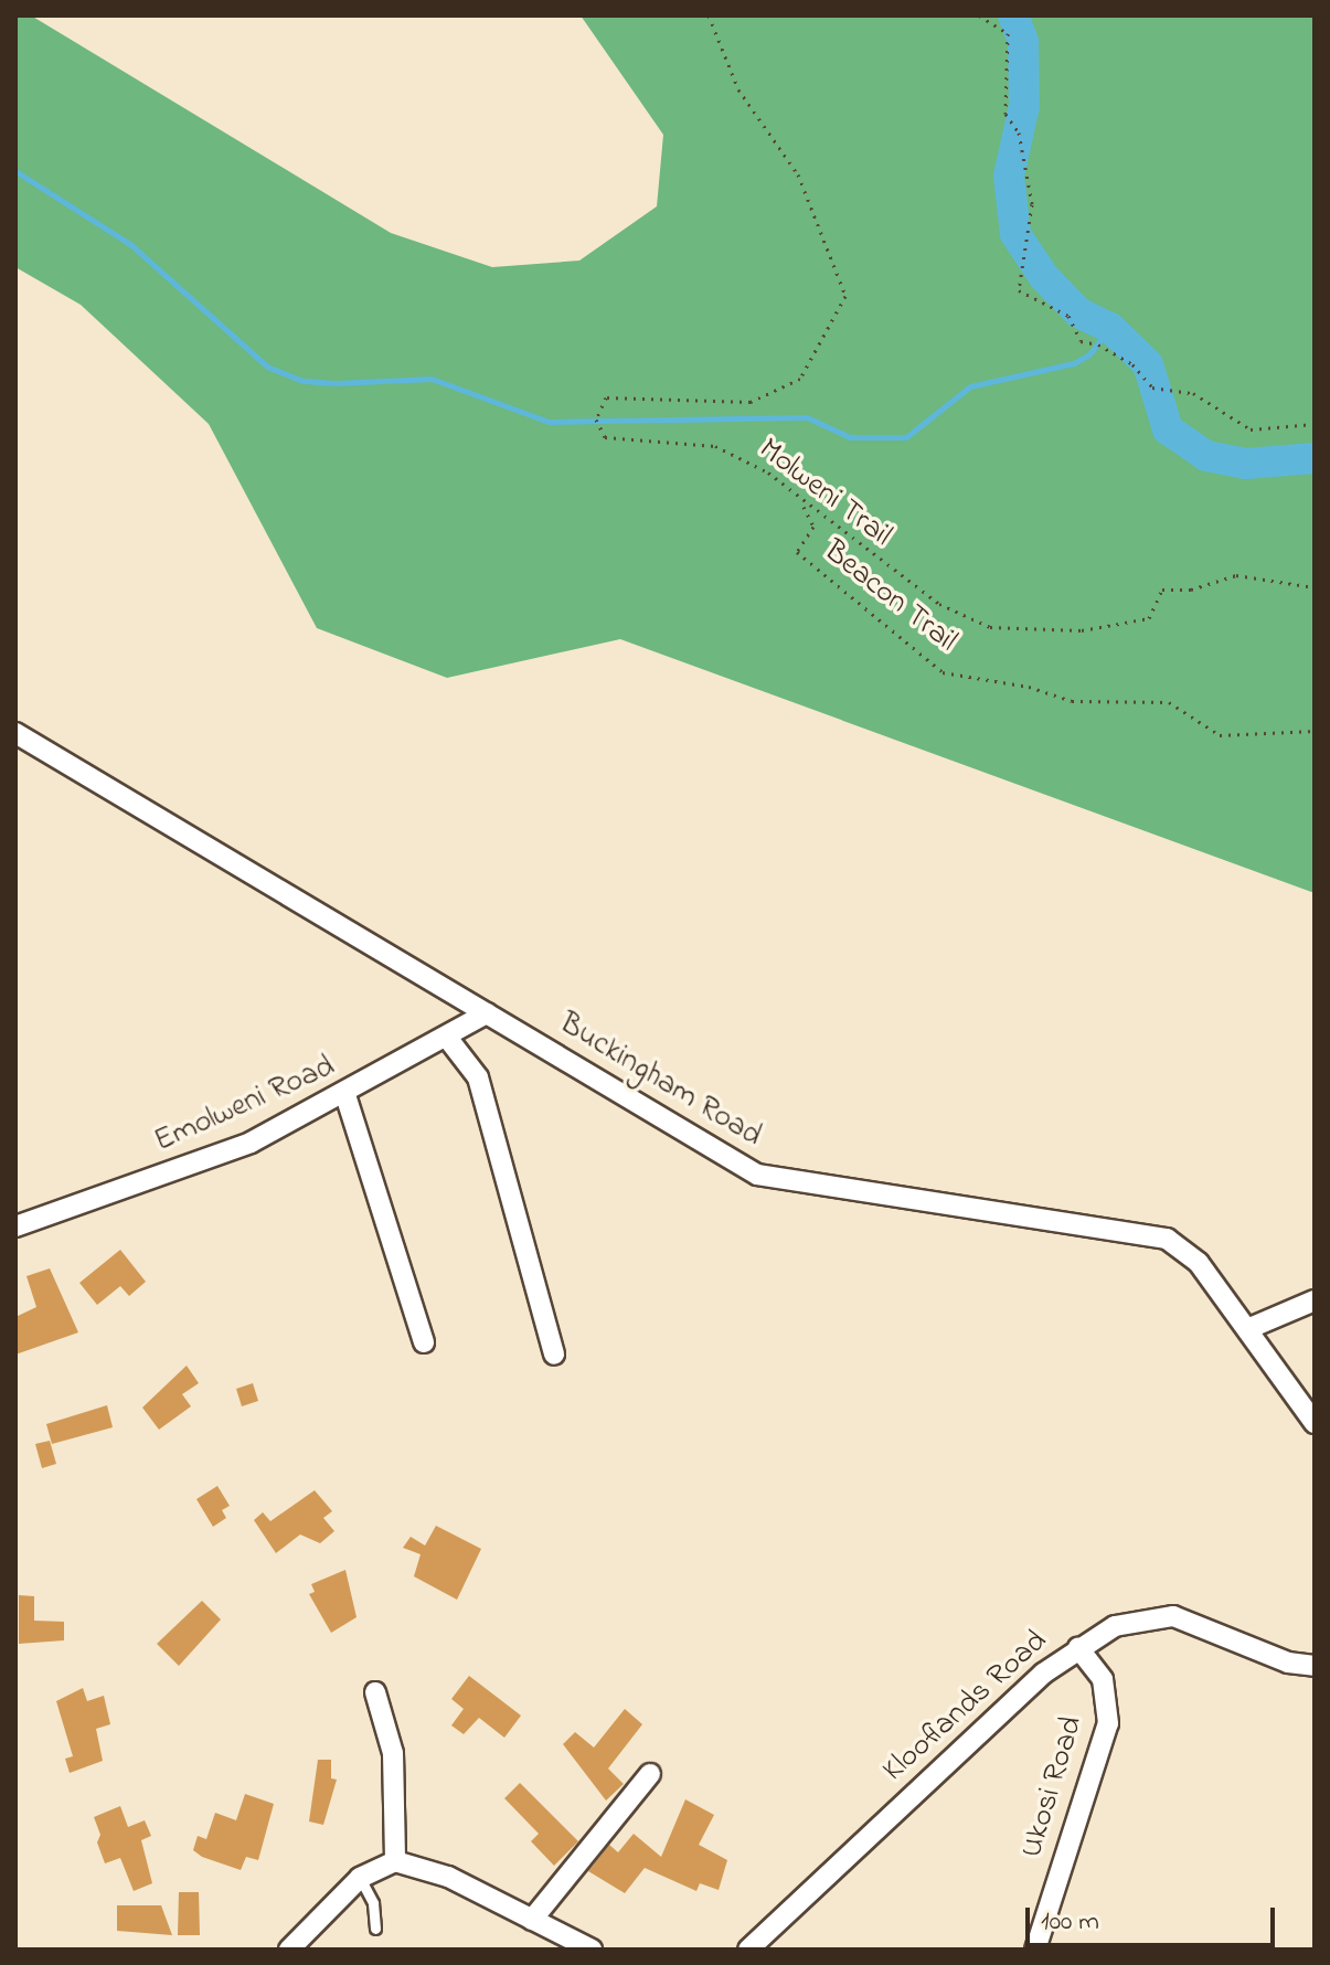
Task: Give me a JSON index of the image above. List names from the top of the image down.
{
  "streets": {
    "street": [
      "Buckingham Road",
      "Emolweni Road",
      "Klooflands Road",
      "Ukosi Road"
    ],
    "path": ["Molweni Trail", "Beacon Trail"]
  },
  "crossings": [
    ["Molweni Trail", "Beacon Trail"],
    ["Buckingham Road", "Emolweni Road"],
    ["Klooflands Road", "Ukosi Road"]
  ],
  "scale_bar": "100 m"
}
